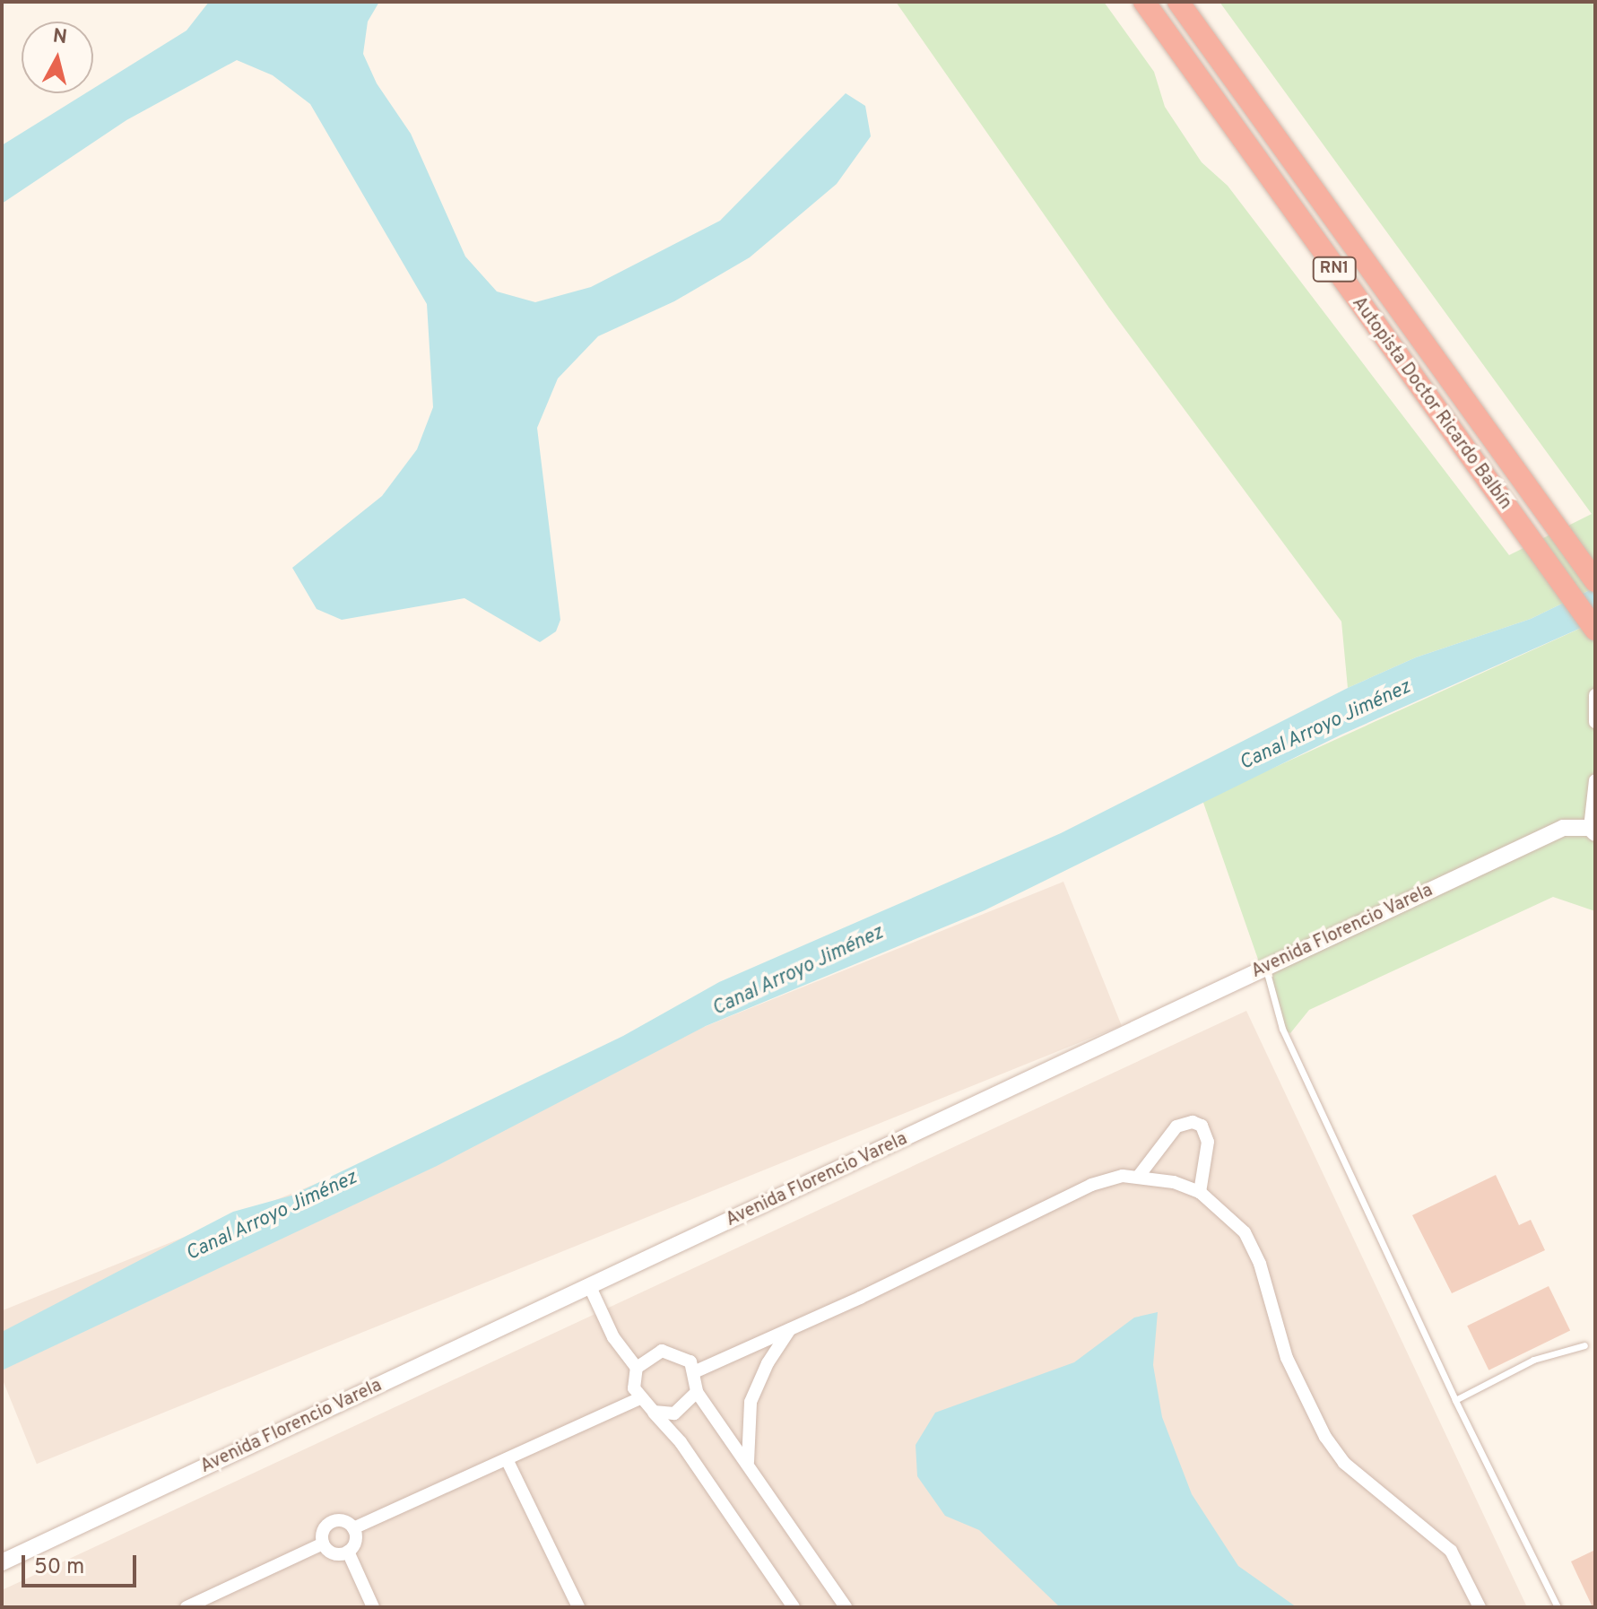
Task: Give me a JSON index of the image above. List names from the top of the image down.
{
  "streets": {
    "highway": ["RN1", "Autopista Doctor Ricardo Balbín"],
    "street": ["Avenida Florencio Varela"]
  },
  "water": ["Canal Arroyo Jiménez"],
  "scale_bar": "50 m",
  "north": "top"
}
